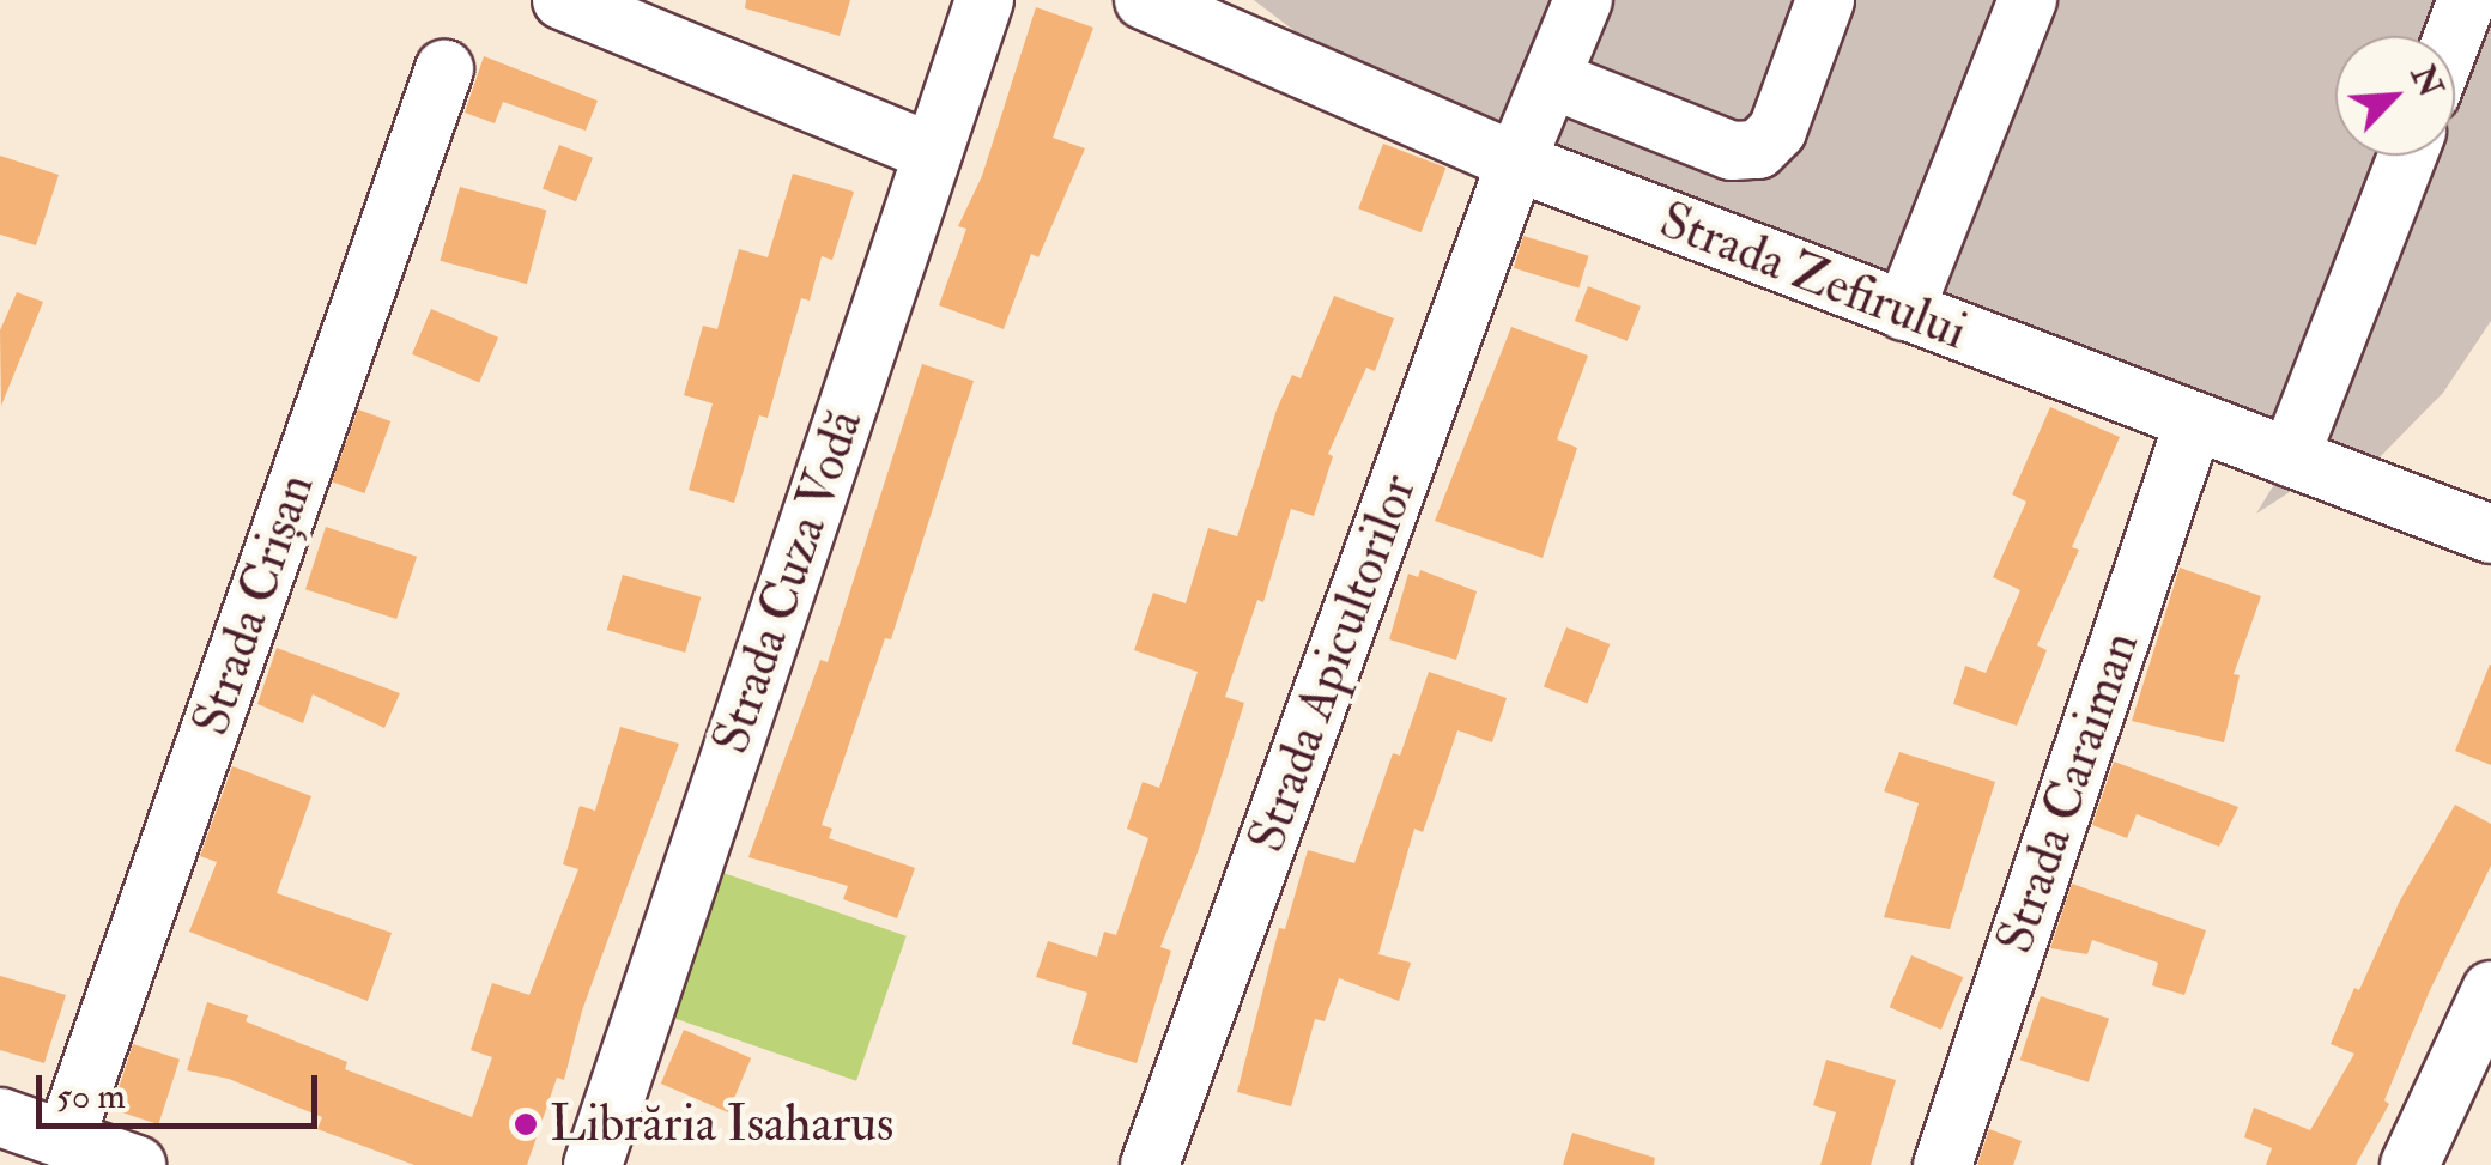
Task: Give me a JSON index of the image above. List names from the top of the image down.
{
  "streets": {
    "street": [
      "Strada Zefirului",
      "Strada Cuza Vodă",
      "Strada Crișan",
      "Strada Apicultorilor",
      "Strada Caraiman"
    ]
  },
  "crossings": [
    ["Strada Zefirului", "Strada Apicultorilor"],
    ["Strada Zefirului", "Strada Caraiman"]
  ],
  "places": ["Librăria Isaharus"],
  "scale_bar": "50 m",
  "north": "top right"
}
